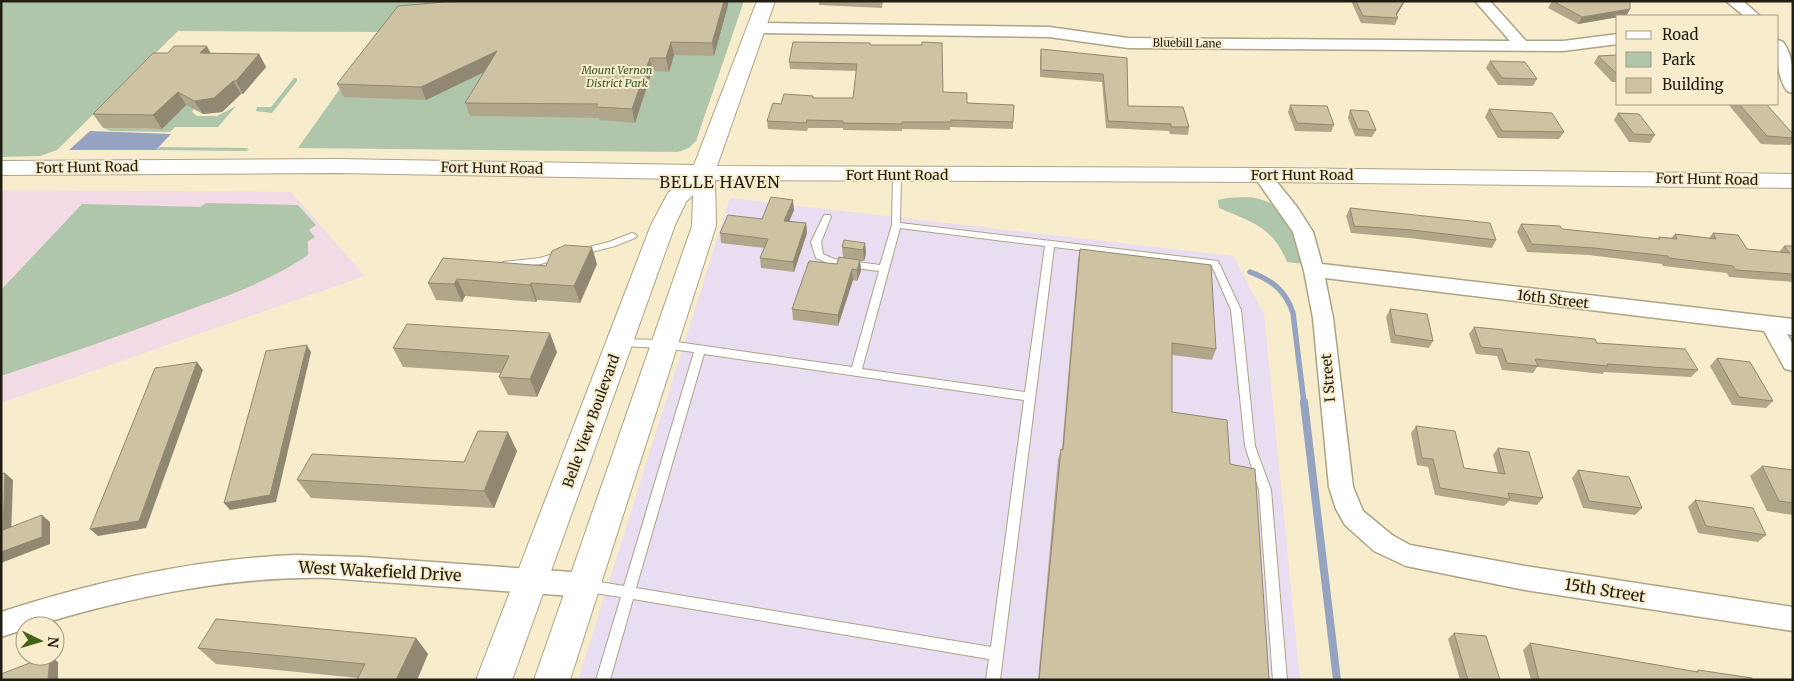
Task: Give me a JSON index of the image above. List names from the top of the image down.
{
  "streets": {
    "main road": ["Fort Hunt Road", "Belle View Boulevard"],
    "street": [
      "Bluebill Lane",
      "16th Street",
      "I Street",
      "West Wakefield Drive",
      "15th Street"
    ]
  },
  "crossings": [
    ["Bluebill Lane", "Belle View Boulevard"],
    ["Fort Hunt Road", "I Street"],
    ["Fort Hunt Road", "Belle View Boulevard"],
    ["16th Street", "I Street"],
    ["I Street", "15th Street"],
    ["Belle View Boulevard", "West Wakefield Drive"]
  ],
  "districts": ["BELLE HAVEN"],
  "parks": ["Mount Vernon District Park"],
  "legend": ["Road", "Park", "Building"],
  "north": "right"
}
